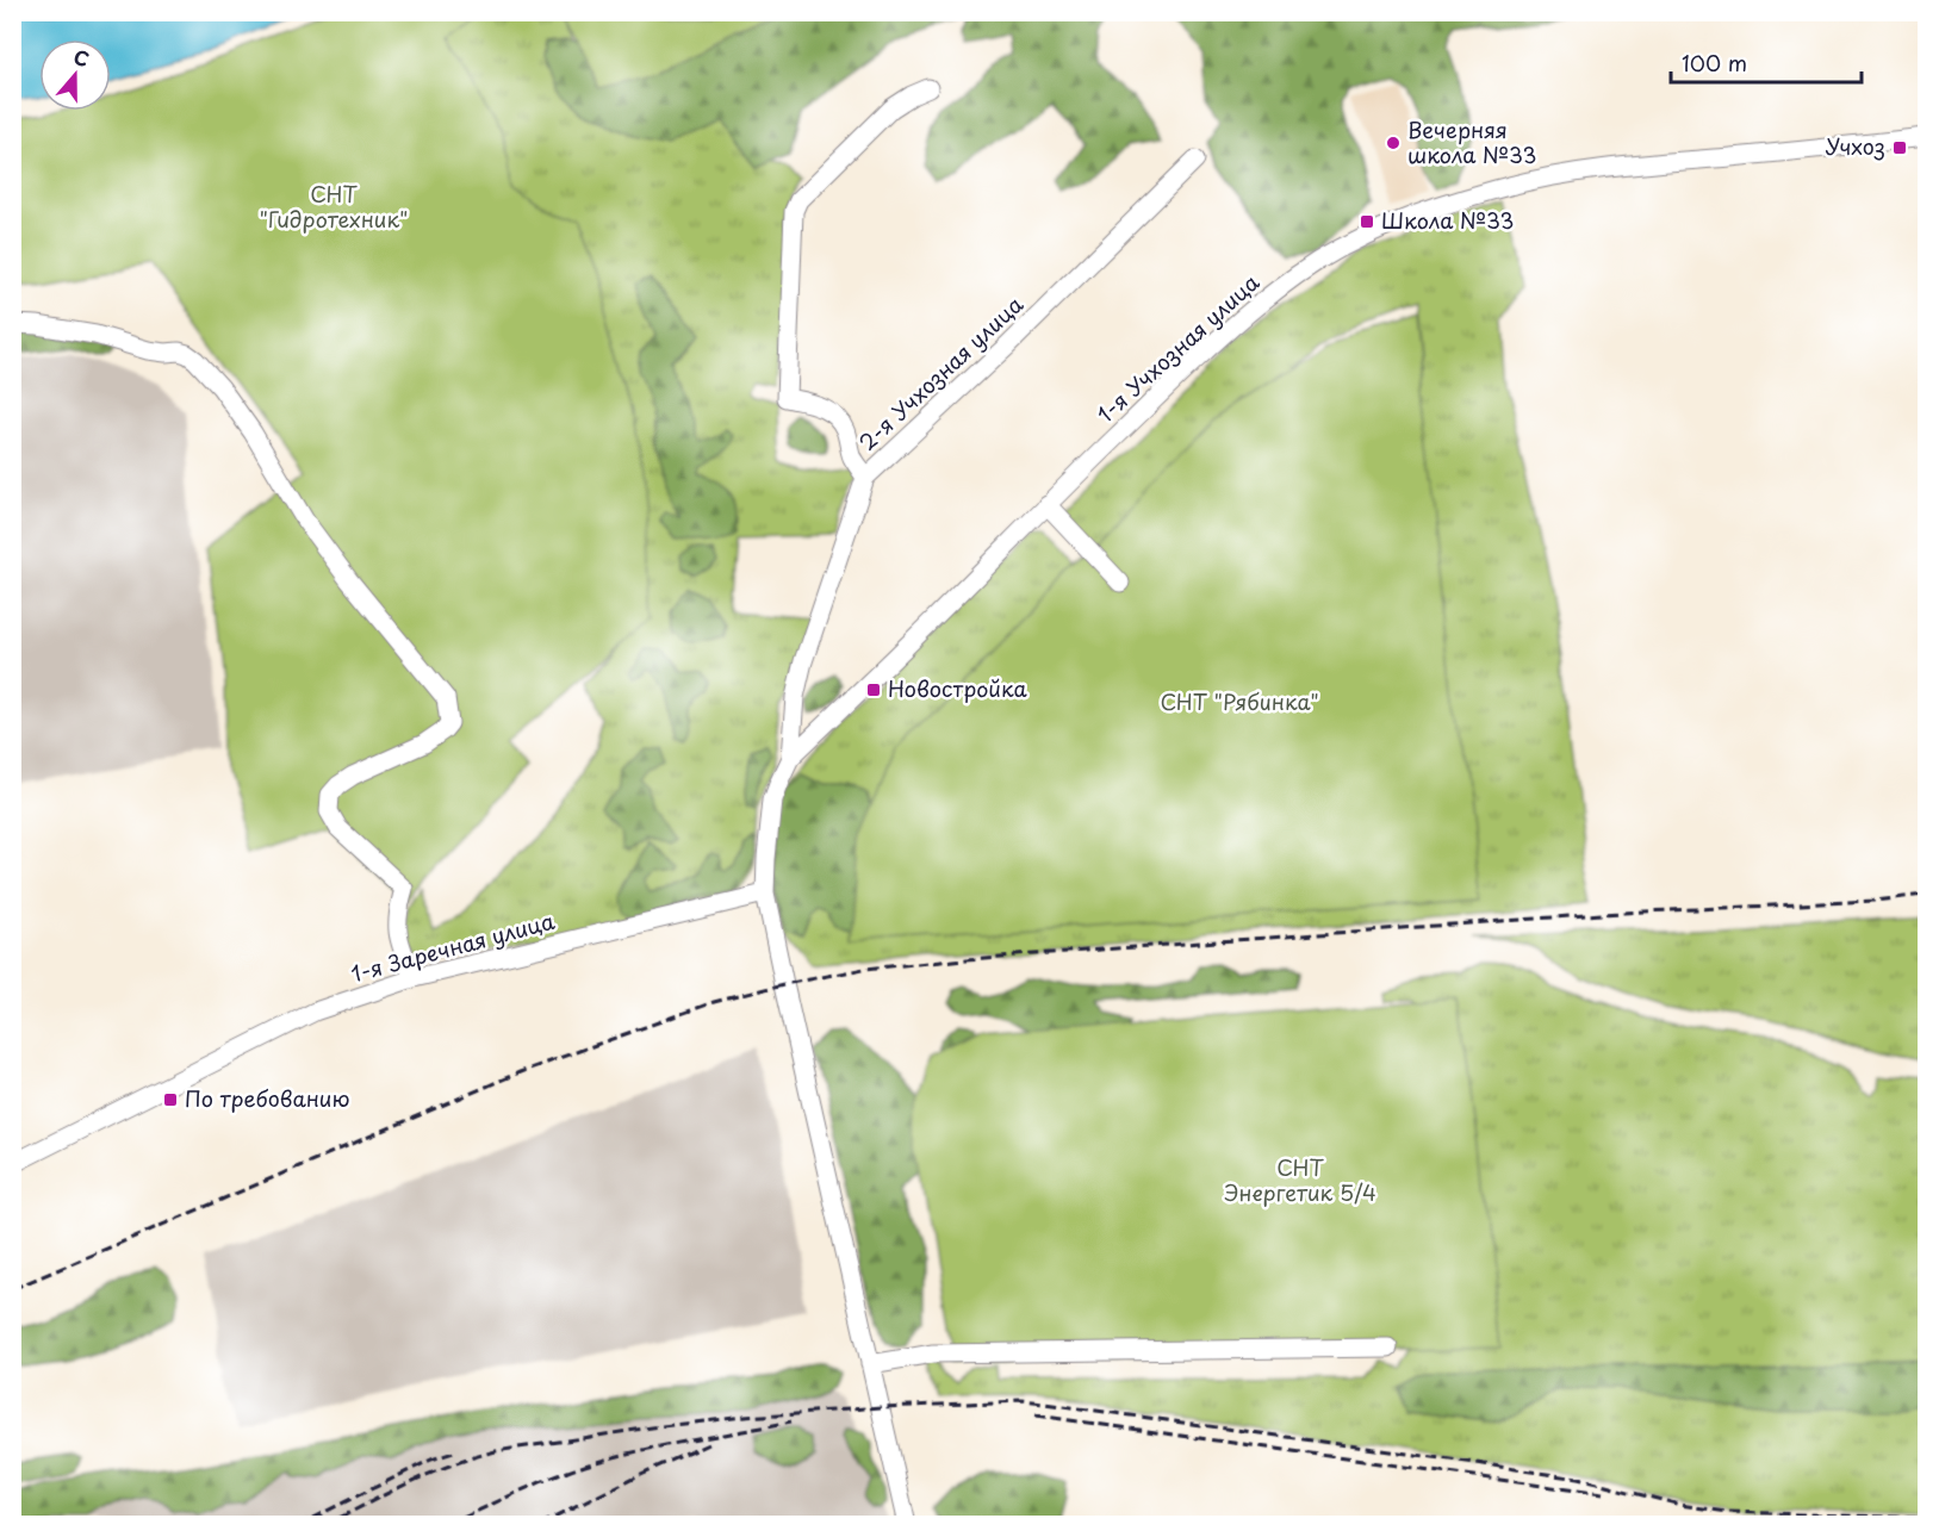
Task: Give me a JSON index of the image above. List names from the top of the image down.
{
  "streets": {
    "street": ["1-я Учхозная улица", "2-я Учхозная улица", "1-я Заречная улица"]
  },
  "crossings": [
    ["1-я Учхозная улица", "2-я Учхозная улица"],
    ["1-я Учхозная улица", "1-я Заречная улица"]
  ],
  "parks": ["СНТ \"Гидротехник\"", "СНТ \"Рябинка\"", "СНТ Энергетик 5/4"],
  "places": {
    "other": ["Вечерняя школа №33"],
    "transit": [
      "Учхоз",
      "Школа №33",
      "Новостройка",
      "По требованию"
    ]
  },
  "scale_bar": "100 m",
  "north": "top"
}
